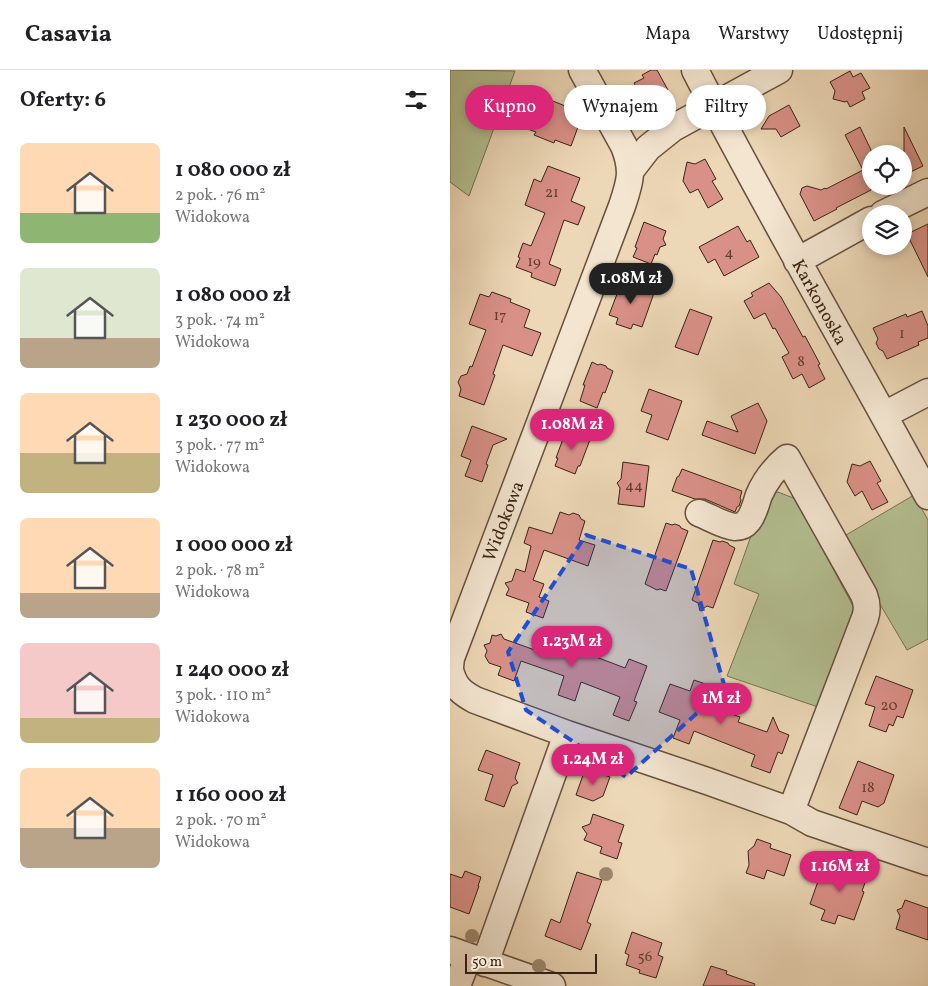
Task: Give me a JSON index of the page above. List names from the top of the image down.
{
  "streets": {
    "street": ["Karkonoska", "Widokowa"]
  },
  "house_numbers": [
    "21",
    "4",
    "19",
    "17",
    "1",
    "8",
    "44",
    "20",
    "18",
    "56"
  ],
  "scale_bar": "50 m",
  "page": {
    "header": "Casavia",
    "nav": ["Mapa", "Warstwy", "Udostępnij"],
    "heading": "Oferty: 6",
    "chip": ["Kupno", "Wynajem", "Filtry"],
    "list": [
      {
        "name": "1 080 000 zł",
        "note": "2 pok. · 76 m² · Widokowa"
      },
      {
        "name": "1 080 000 zł",
        "note": "3 pok. · 74 m² · Widokowa"
      },
      {
        "name": "1 230 000 zł",
        "note": "3 pok. · 77 m² · Widokowa"
      },
      {
        "name": "1 000 000 zł",
        "note": "2 pok. · 78 m² · Widokowa"
      },
      {
        "name": "1 240 000 zł",
        "note": "3 pok. · 110 m² · Widokowa"
      },
      {
        "name": "1 160 000 zł",
        "note": "2 pok. · 70 m² · Widokowa"
      }
    ],
    "price": [
      "1.08M zł",
      "1.08M zł",
      "1.23M zł",
      "1M zł",
      "1.24M zł",
      "1.16M zł"
    ],
    "scale": "50 m"
  }
}
